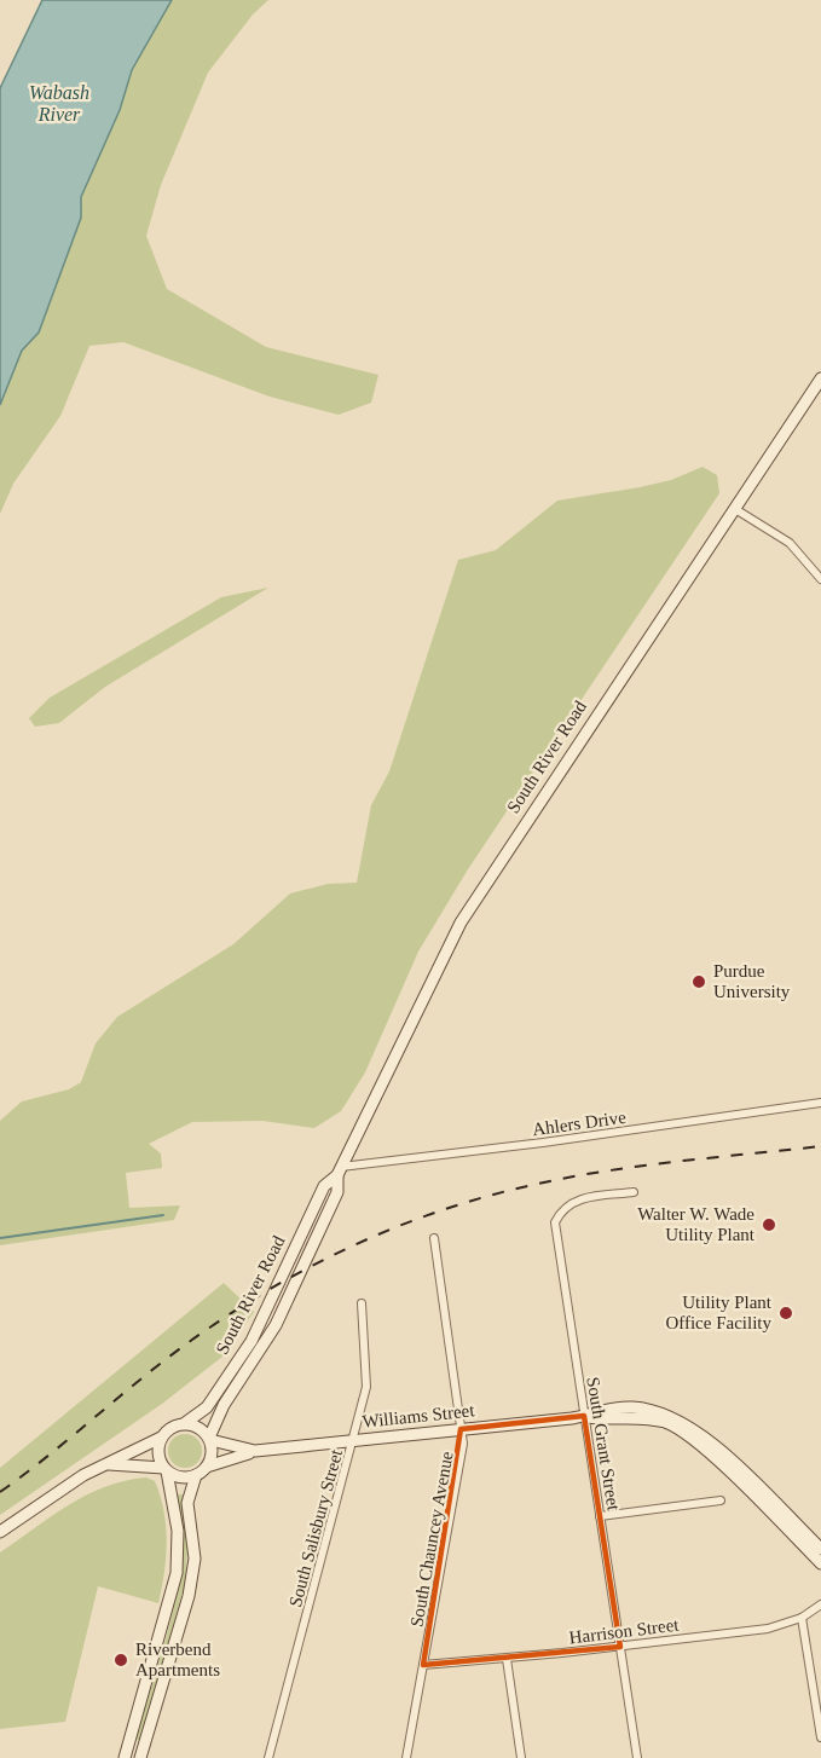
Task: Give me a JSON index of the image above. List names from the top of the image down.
{
  "streets": {
    "main road": ["South River Road", "Williams Street"],
    "street": [
      "Ahlers Drive",
      "South Grant Street",
      "South Salisbury Street",
      "South Chauncey Avenue",
      "Harrison Street"
    ]
  },
  "crossings": [
    ["South River Road", "Ahlers Drive"],
    ["South River Road", "Williams Street"],
    ["Williams Street", "South Grant Street"],
    ["Williams Street", "South Salisbury Street"],
    ["Williams Street", "South Chauncey Avenue"],
    ["South Grant Street", "Harrison Street"],
    ["South Chauncey Avenue", "Harrison Street"]
  ],
  "water": ["Wabash River"],
  "places": [
    "Purdue University",
    "Walter W. Wade Utility Plant",
    "Utility Plant Office Facility",
    "Riverbend Apartments"
  ]
}
